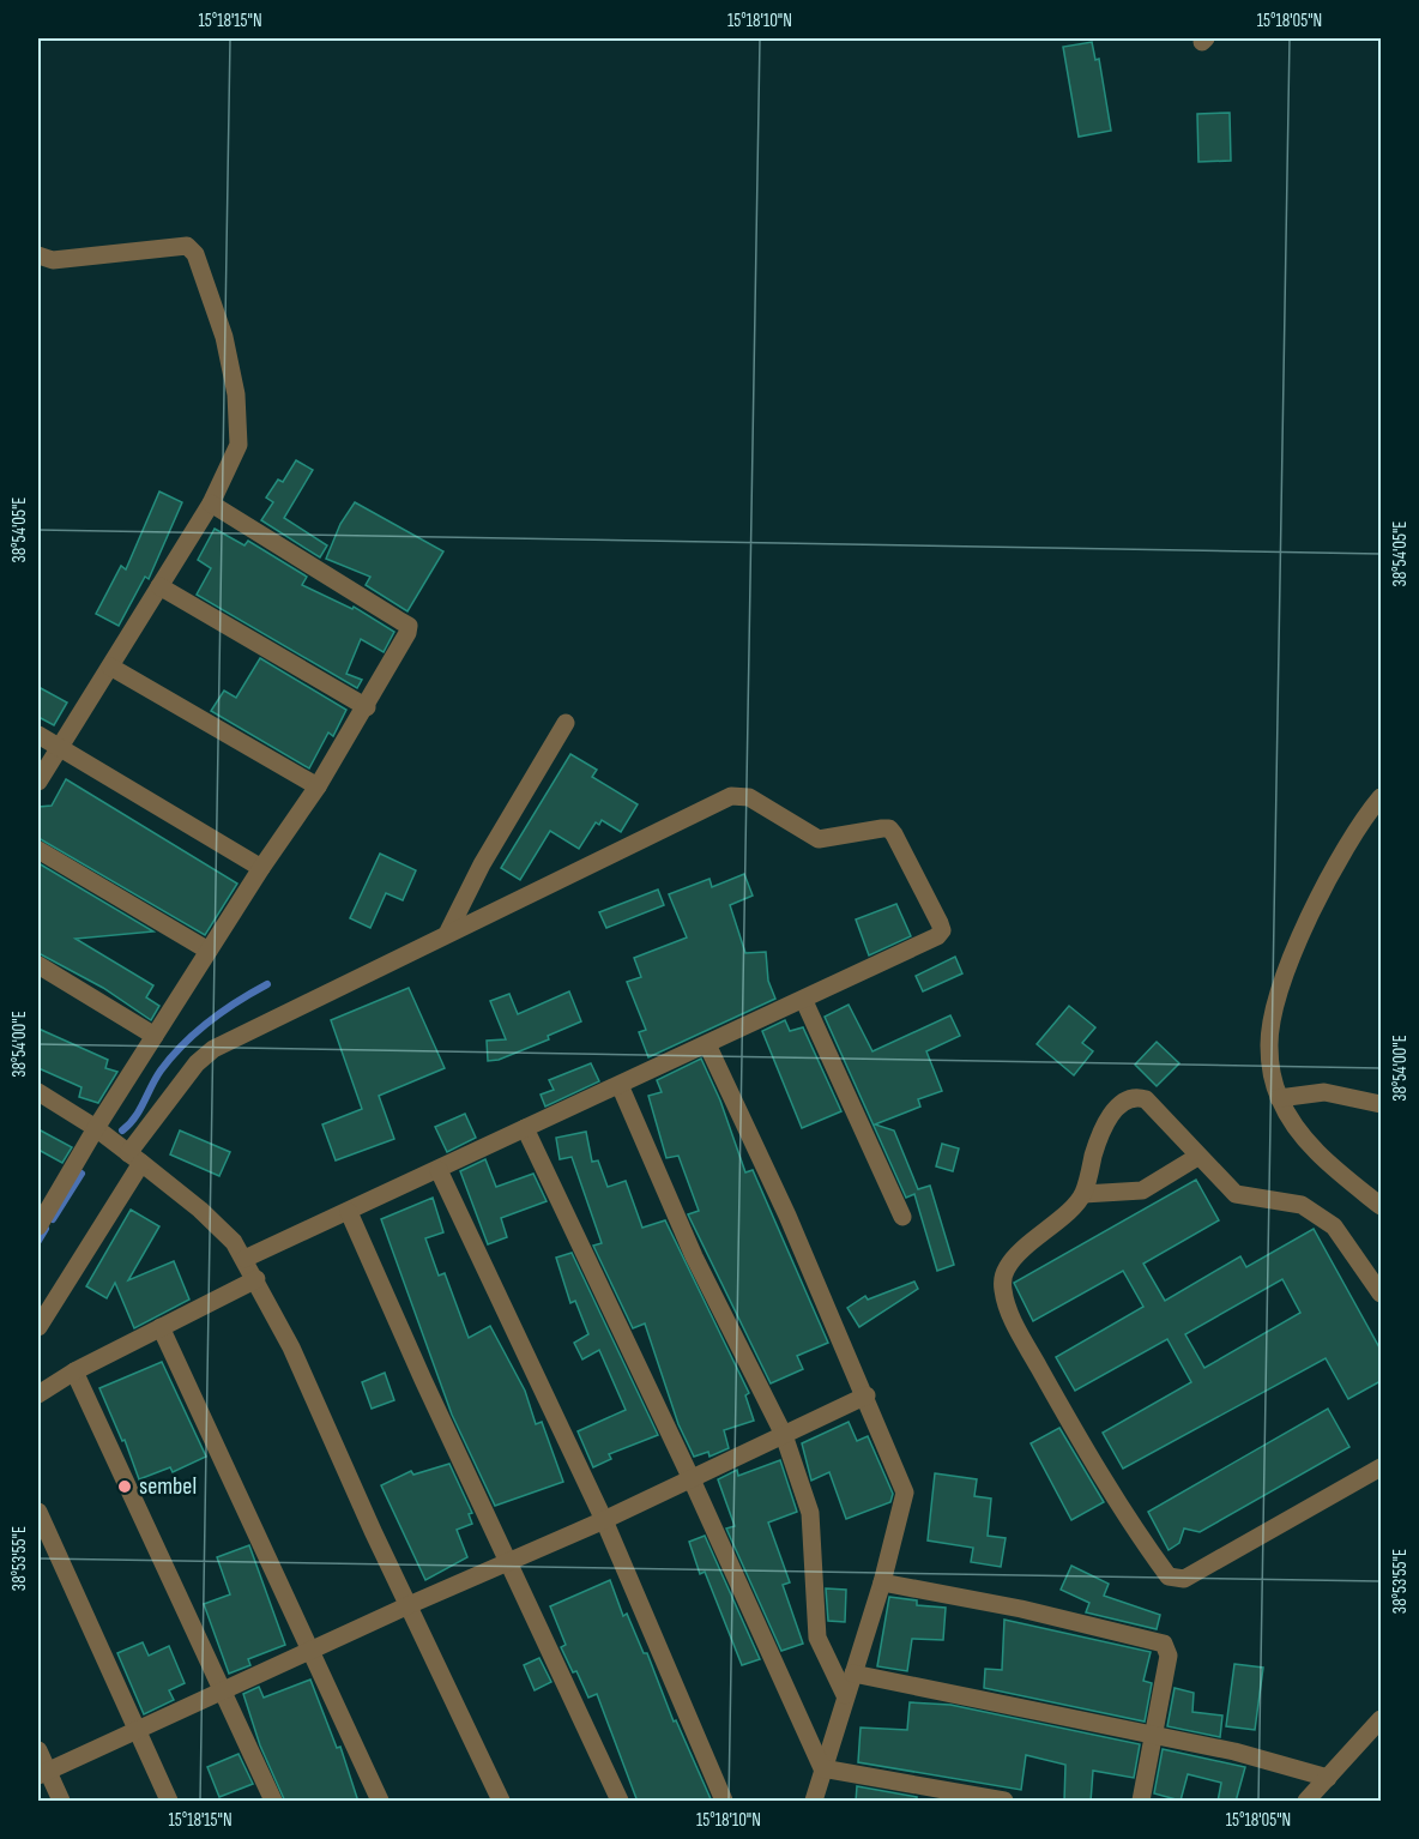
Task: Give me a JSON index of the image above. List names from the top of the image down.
{
  "places": ["sembel"],
  "coordinates": [
    "15°18'15\"N",
    "15°18'10\"N",
    "15°18'05\"N",
    "38°54'05\"E",
    "38°54'00\"E",
    "38°53'55\"E"
  ]
}
